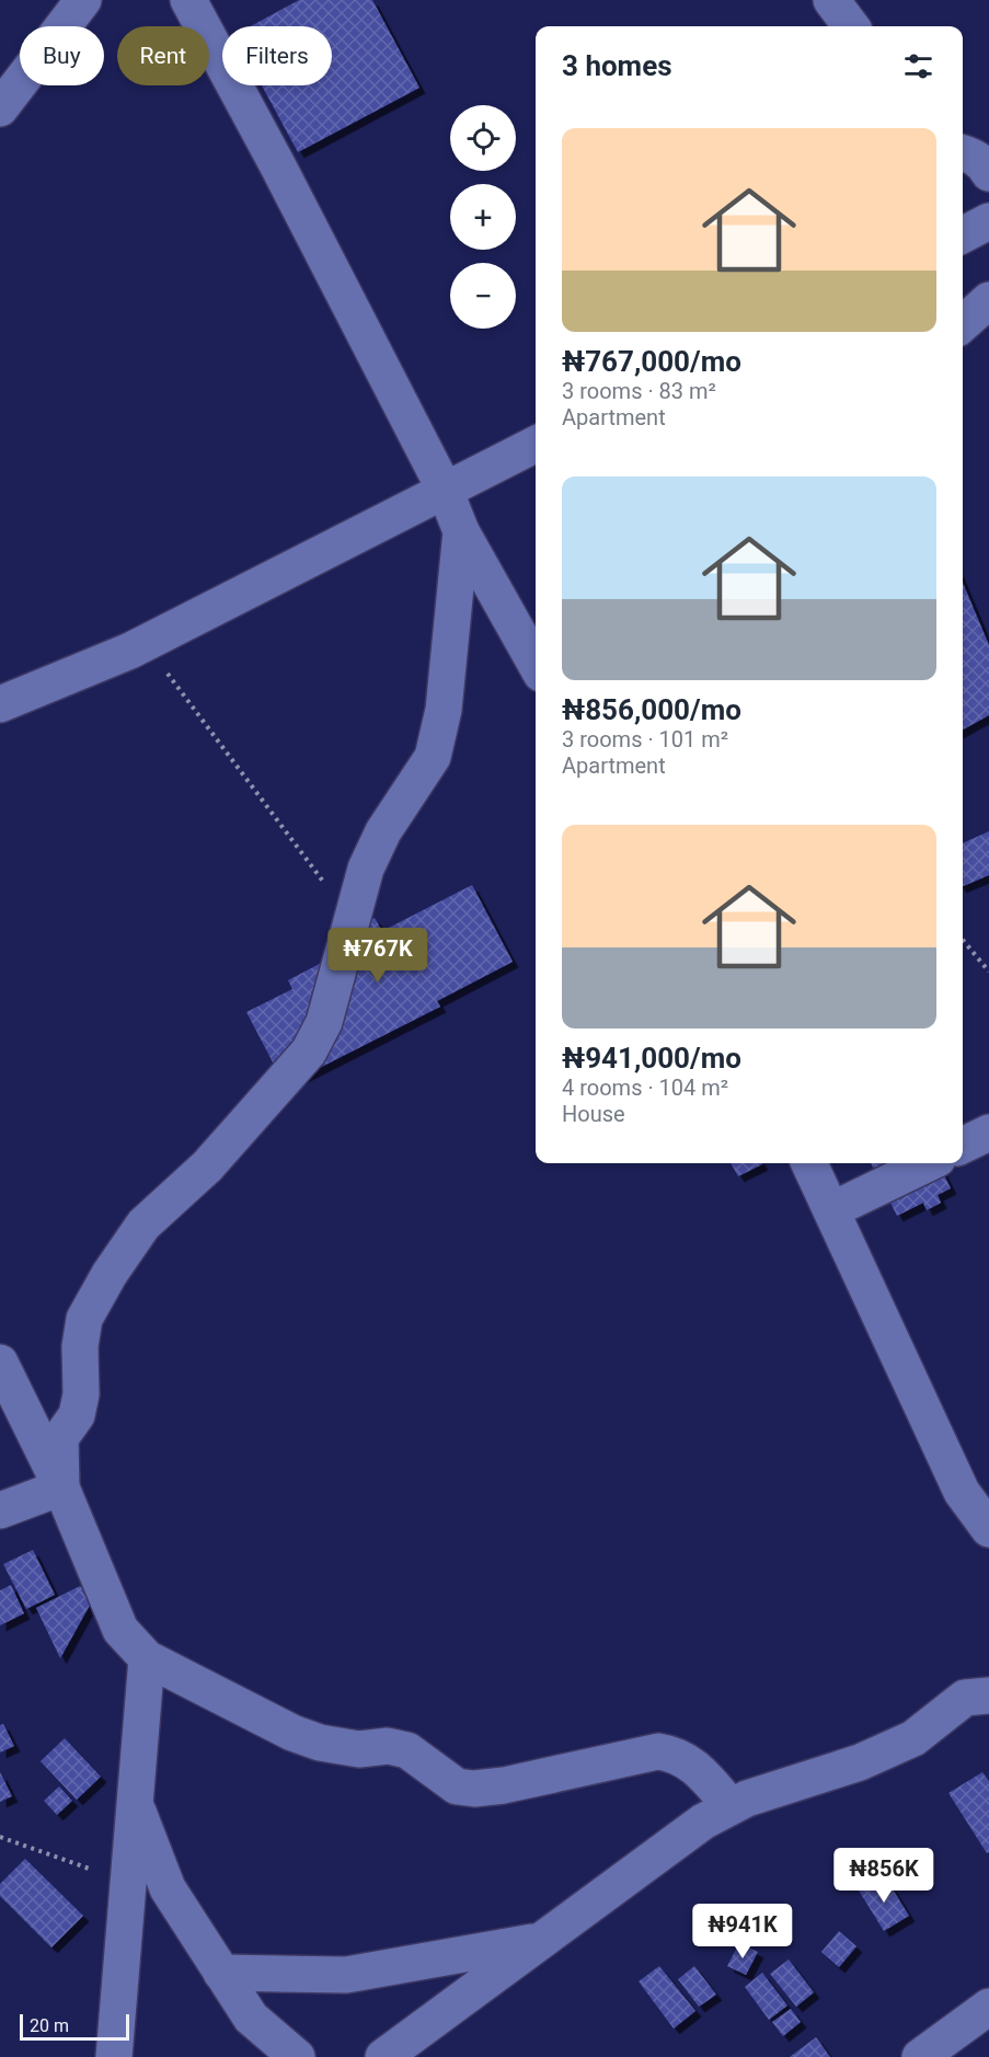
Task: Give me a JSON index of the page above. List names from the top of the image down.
{
  "scale_bar": "20 m",
  "page": {
    "chip": ["Buy", "Rent", "Filters"],
    "heading": "3 homes",
    "map_buttons": ["+", "−"],
    "list": [
      {
        "name": "₦767,000/mo",
        "note": "3 rooms · 83 m² · Apartment"
      },
      {
        "name": "₦856,000/mo",
        "note": "3 rooms · 101 m² · Apartment"
      },
      {
        "name": "₦941,000/mo",
        "note": "4 rooms · 104 m² · House"
      }
    ],
    "price": ["₦767K", "₦856K", "₦941K"],
    "scale": "20 m"
  }
}
